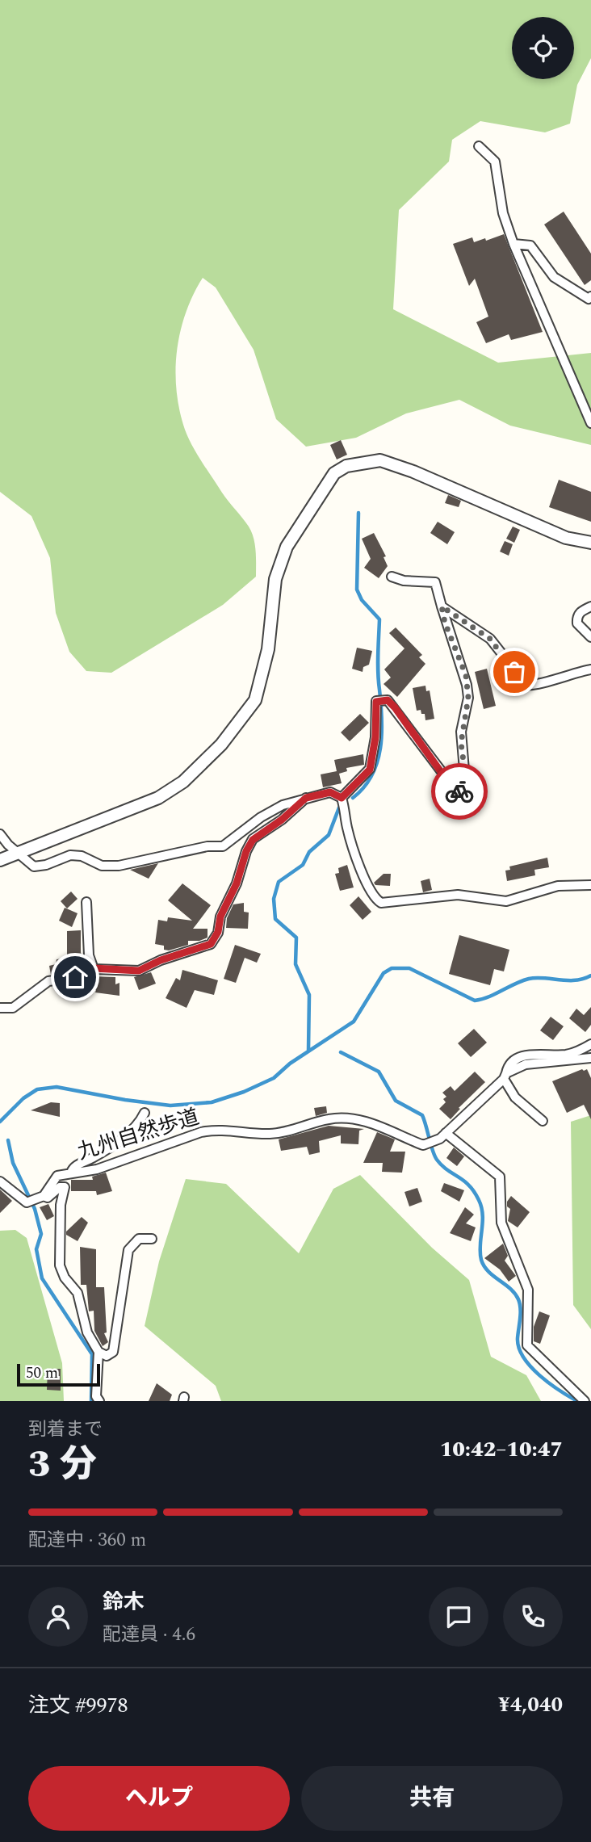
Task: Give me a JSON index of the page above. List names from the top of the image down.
{
  "streets": {
    "street": ["九州自然歩道"]
  },
  "scale_bar": "50 m",
  "page": {
    "scale": "50 m",
    "heading": ["3 分", "到着まで", "10:42–10:47"],
    "panel": [
      "鈴木",
      "配達員 · 4.6",
      "注文 #9978",
      "¥4,040"
    ],
    "bar": "配達中 · 360 m",
    "buttons": ["ヘルプ", "共有"]
  }
}
